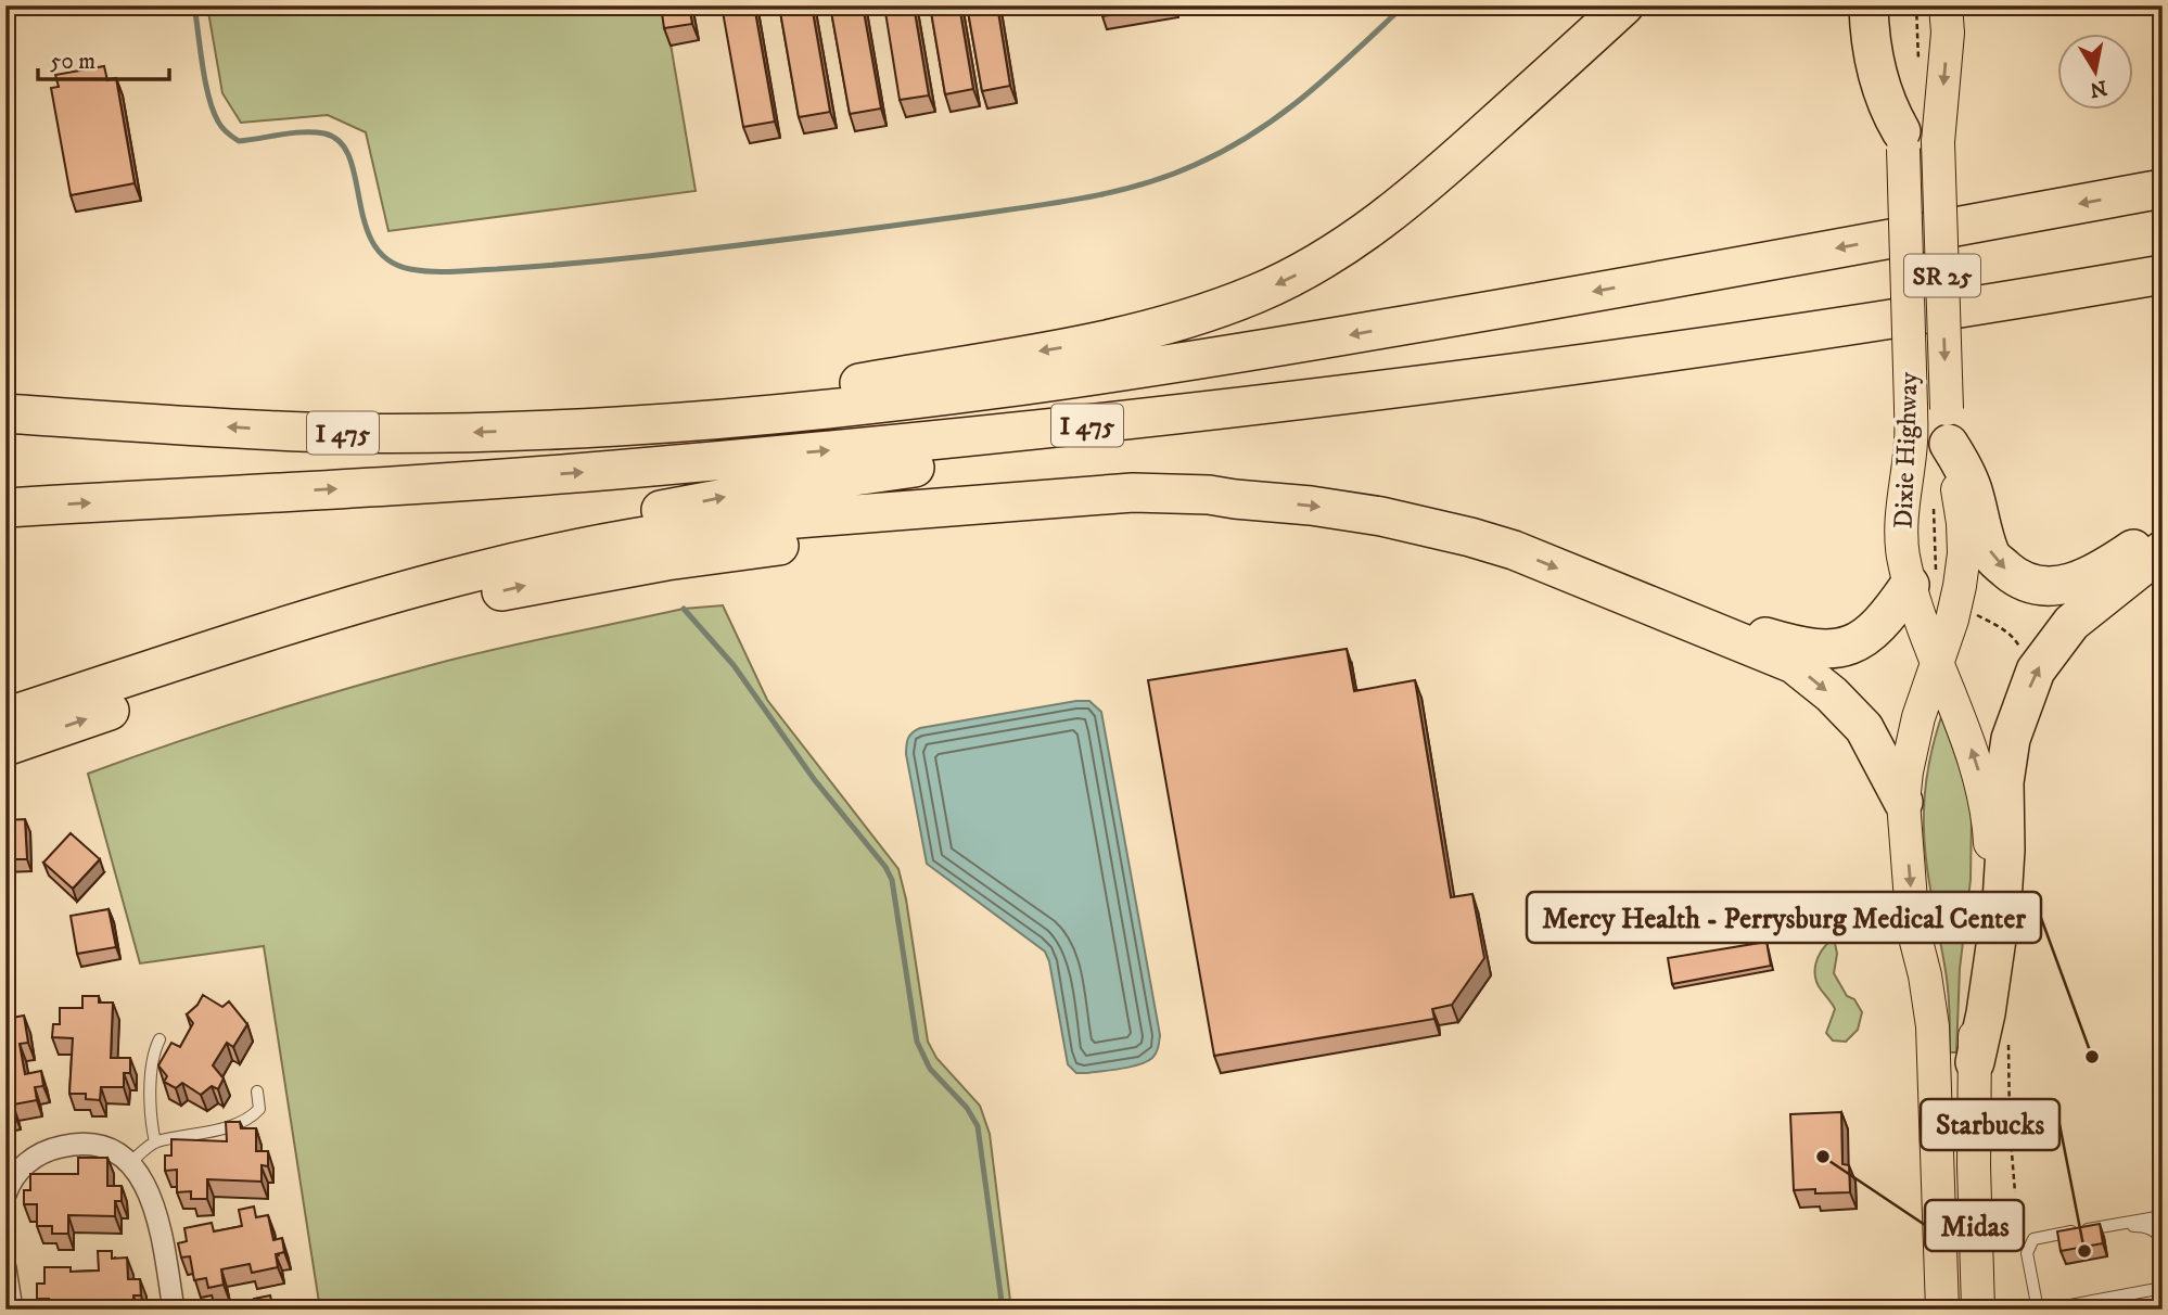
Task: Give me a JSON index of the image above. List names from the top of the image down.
{
  "streets": {
    "highway": ["I 475"],
    "main road": ["SR 25", "Dixie Highway"]
  },
  "places": ["Mercy Health - Perrysburg Medical Center", "Midas", "Starbucks"],
  "scale_bar": "50 m",
  "north": "bottom"
}
